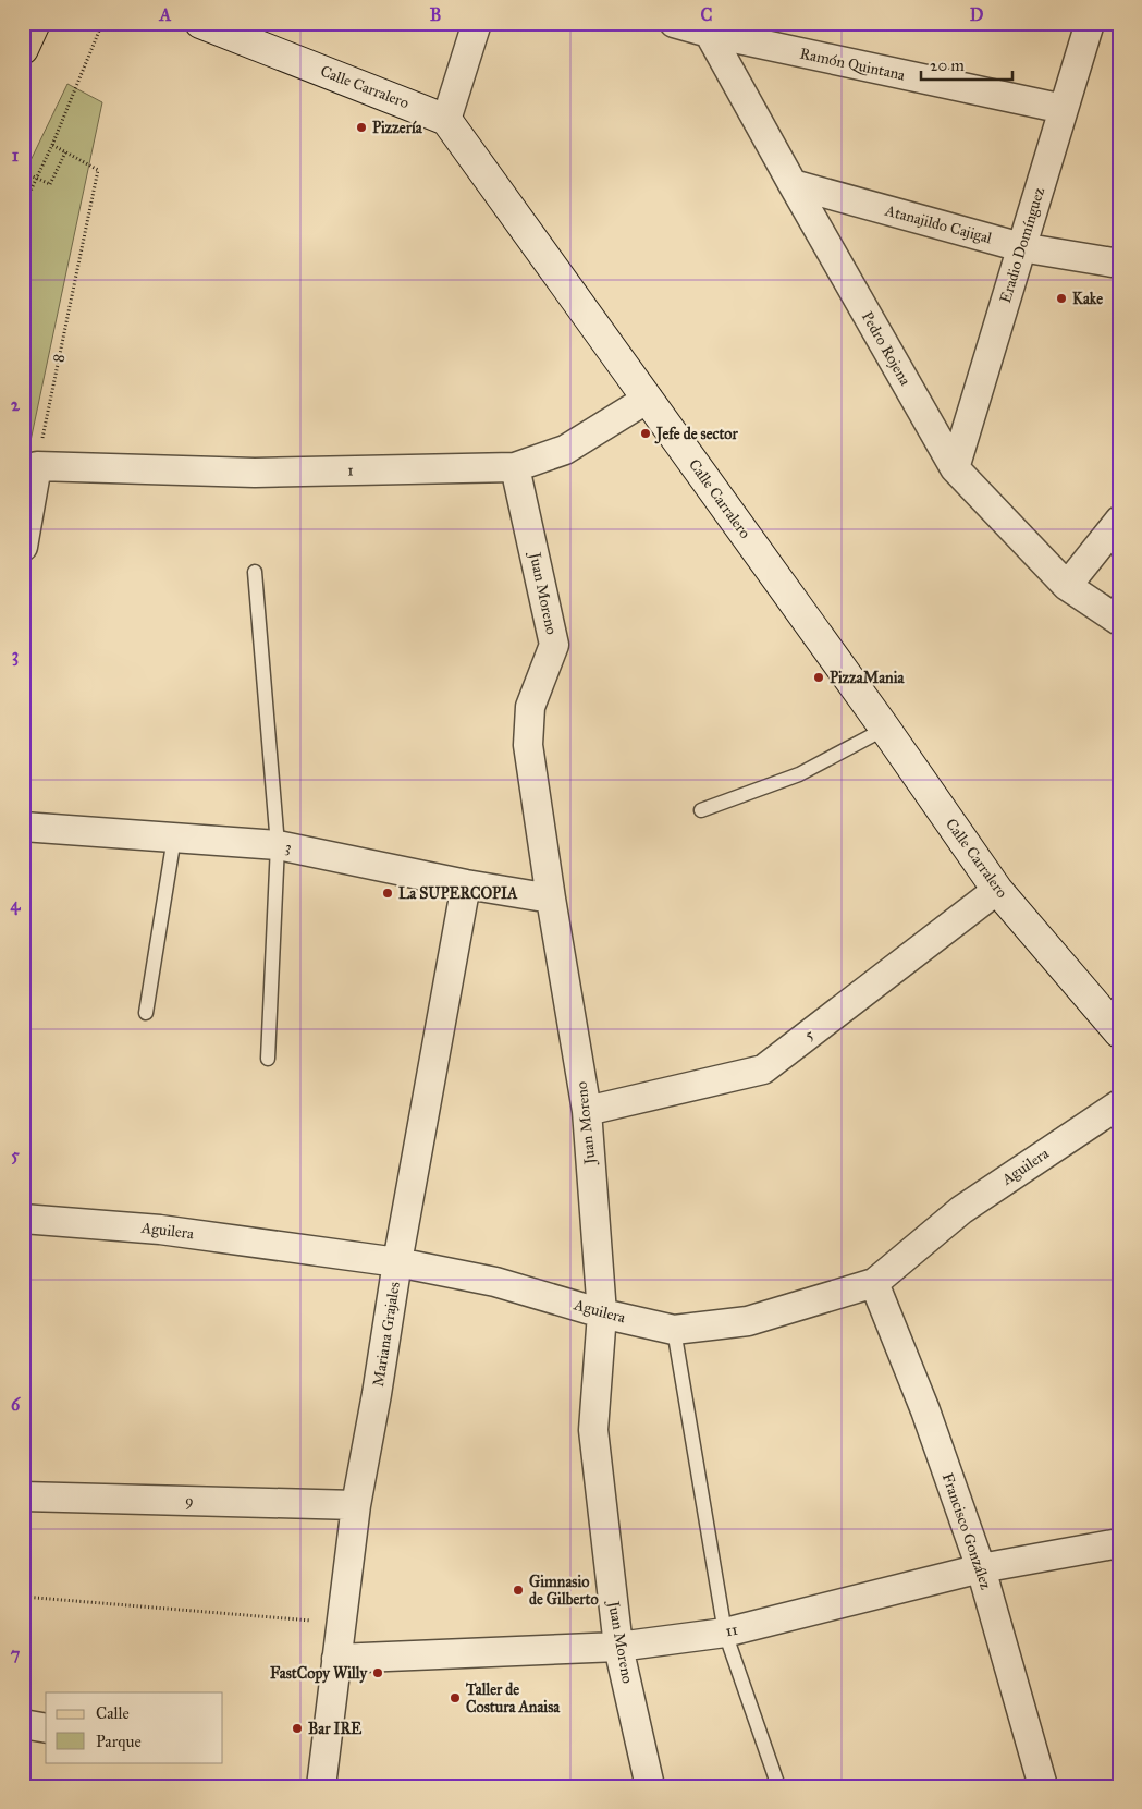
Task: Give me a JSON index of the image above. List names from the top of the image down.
{
  "streets": {
    "street": [
      "Ramón Quintana",
      "Calle Carralero",
      "Atanajildo Cajigal",
      "Eradio Domínguez",
      "Pedro Rojena",
      "1",
      "Juan Moreno",
      "3",
      "5",
      "Aguilera",
      "Mariana Grajales",
      "9",
      "Francisco González",
      "11"
    ],
    "path": ["8"]
  },
  "crossings": [
    ["Ramón Quintana", "Eradio Domínguez"],
    ["Ramón Quintana", "Pedro Rojena"],
    ["Calle Carralero", "1"],
    ["Calle Carralero", "5"],
    ["Atanajildo Cajigal", "Eradio Domínguez"],
    ["Atanajildo Cajigal", "Pedro Rojena"],
    ["Eradio Domínguez", "Pedro Rojena"],
    ["8", "1"],
    ["1", "Juan Moreno"],
    ["Juan Moreno", "3"],
    ["Juan Moreno", "5"],
    ["Juan Moreno", "Aguilera"],
    ["Juan Moreno", "11"],
    ["3", "Mariana Grajales"],
    ["Aguilera", "Mariana Grajales"],
    ["Aguilera", "Francisco González"],
    ["Mariana Grajales", "9"],
    ["Mariana Grajales", "11"],
    ["Francisco González", "11"]
  ],
  "places": [
    "Pizzería",
    "Kake",
    "Jefe de sector",
    "PizzaMania",
    "La SUPERCOPIA",
    "Gimnasio de Gilberto",
    "FastCopy Willy",
    "Taller de Costura Anaisa",
    "Bar IRE"
  ],
  "legend": ["Calle", "Parque"],
  "scale_bar": "20 m",
  "grid": {
    "columns": [
      "A",
      "B",
      "C",
      "D"
    ],
    "rows": [
      "1",
      "2",
      "3",
      "4",
      "5",
      "6",
      "7"
    ]
  }
}
